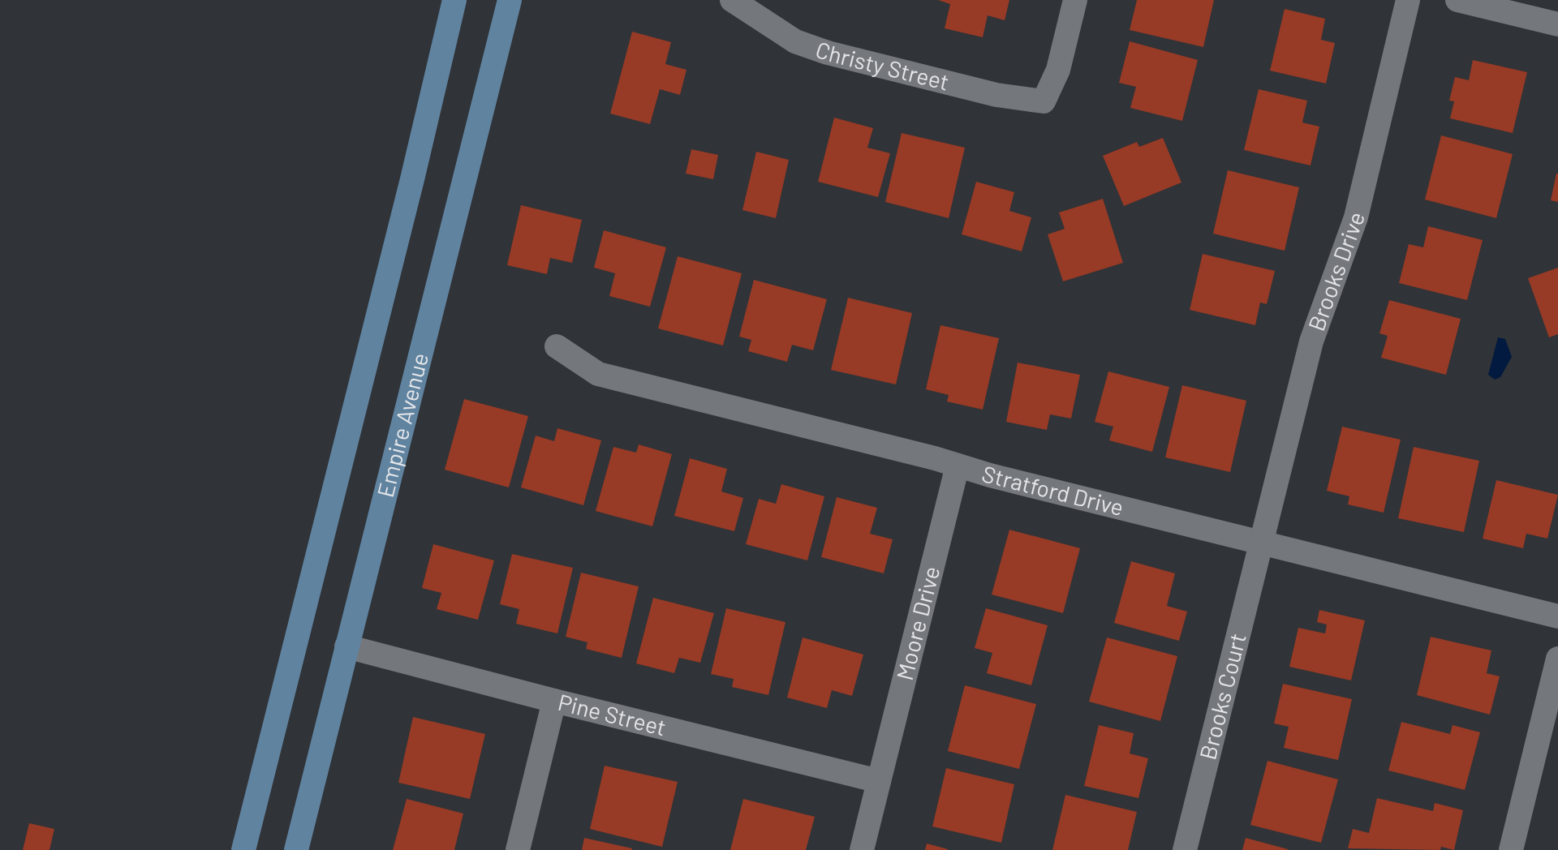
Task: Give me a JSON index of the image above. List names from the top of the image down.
{
  "streets": {
    "main road": ["Empire Avenue"],
    "street": [
      "Christy Street",
      "Brooks Drive",
      "Stratford Drive",
      "Moore Drive",
      "Brooks Court",
      "Pine Street"
    ]
  },
  "crossings": [
    ["Brooks Drive", "Stratford Drive"],
    ["Brooks Drive", "Brooks Court"],
    ["Empire Avenue", "Pine Street"],
    ["Stratford Drive", "Moore Drive"],
    ["Stratford Drive", "Brooks Court"],
    ["Moore Drive", "Pine Street"]
  ]
}
